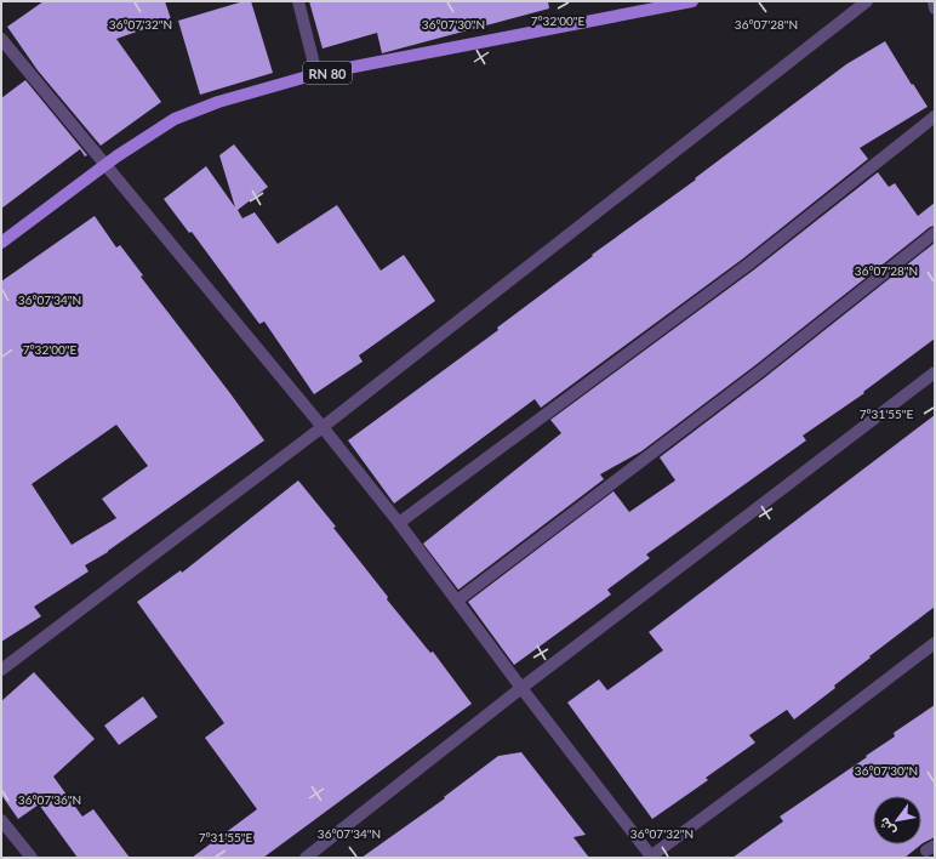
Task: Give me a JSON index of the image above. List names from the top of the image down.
{
  "streets": {
    "main road": ["RN 80"]
  },
  "north": "bottom left",
  "coordinates": [
    "7°32'00\"E",
    "36°07'28\"N",
    "36°07'32\"N",
    "36°07'30\"N",
    "36°07'34\"N",
    "7°31'55\"E",
    "36°07'36\"N"
  ]
}
